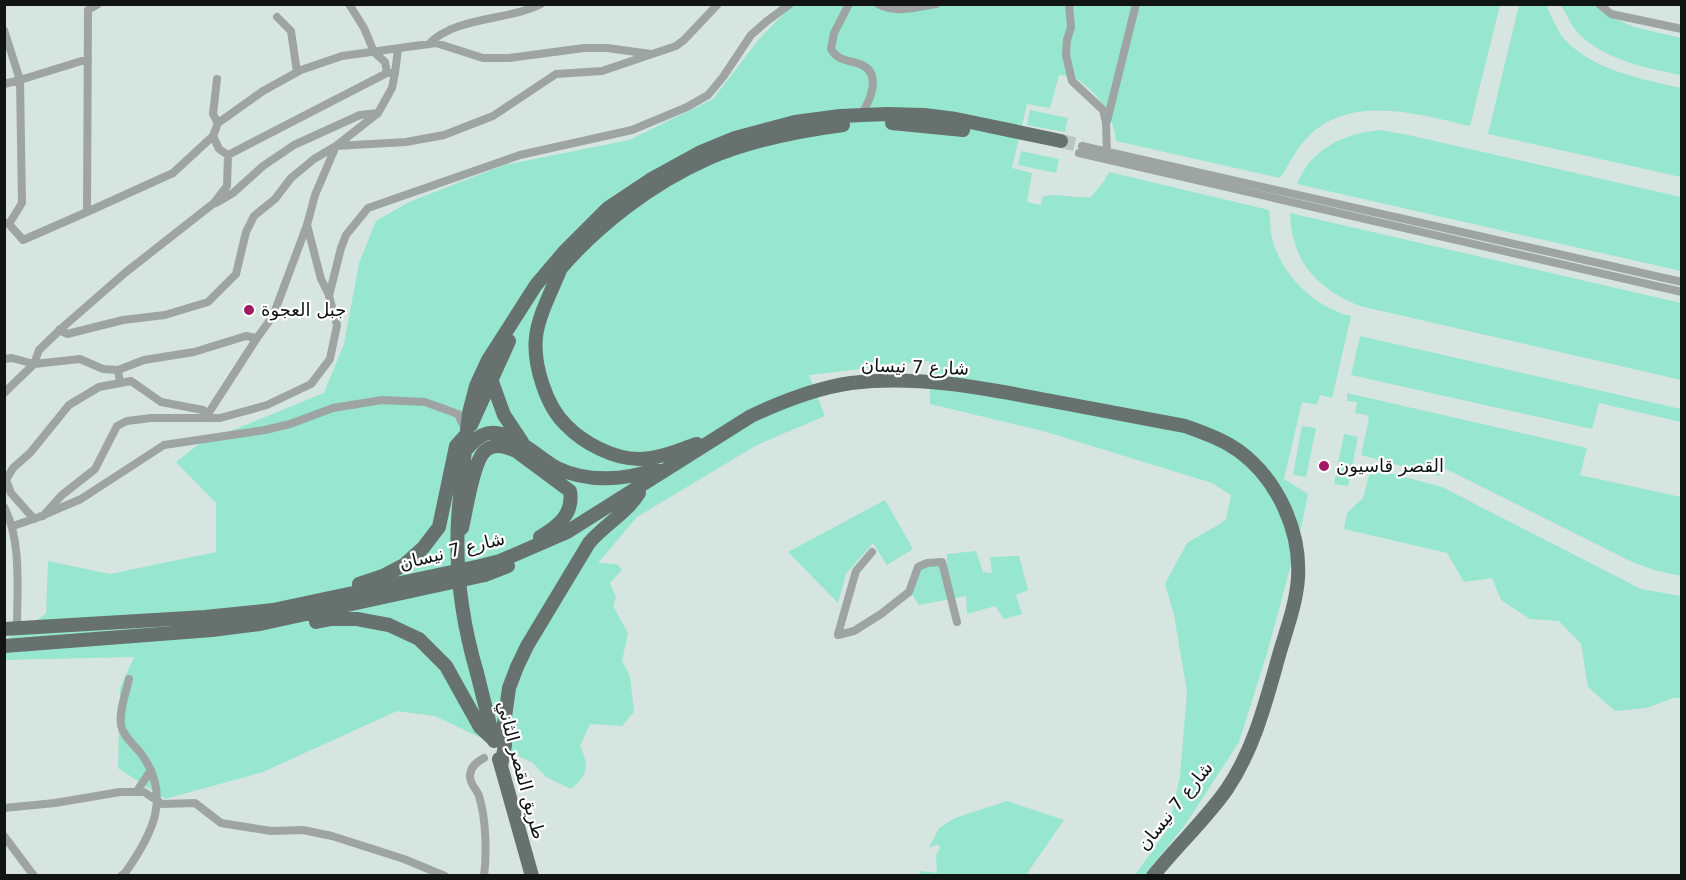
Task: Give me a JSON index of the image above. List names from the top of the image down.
{
  "streets": {
    "main road": ["شارع 7 نيسان", "طريق القصر الثاني"]
  },
  "places": ["جبل العجوة", "القصر قاسيون"]
}
